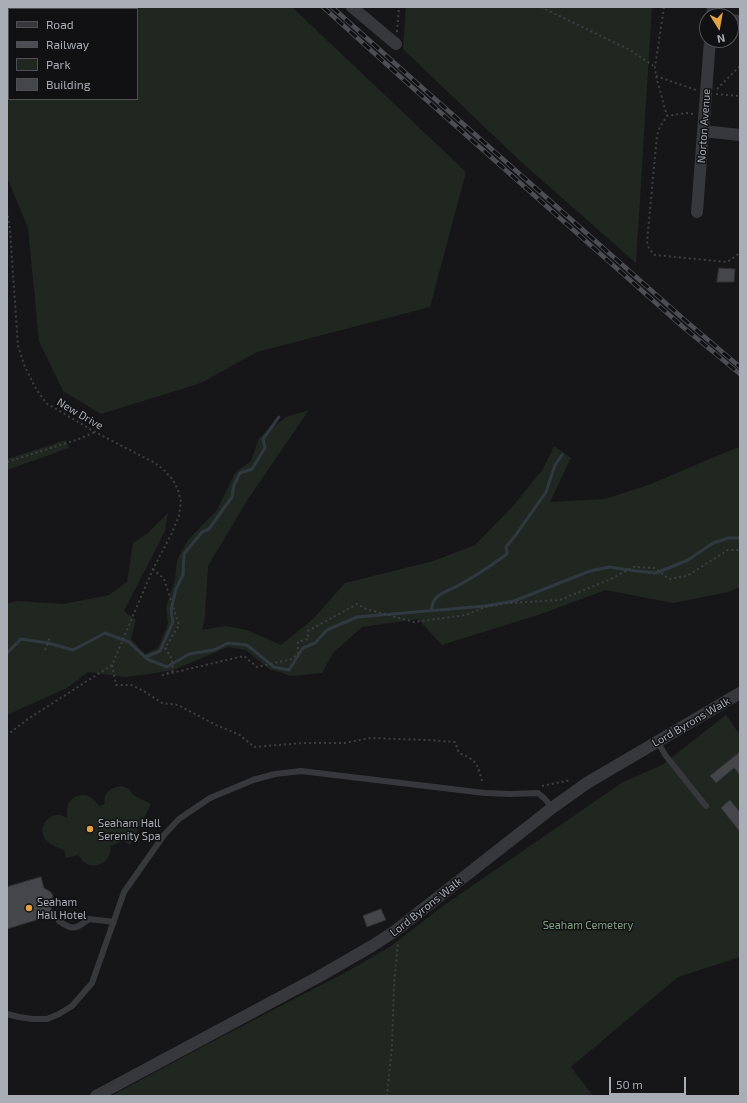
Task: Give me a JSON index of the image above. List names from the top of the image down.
{
  "streets": {
    "street": ["Norton Avenue", "Lord Byrons Walk"],
    "path": ["New Drive"]
  },
  "parks": ["Seaham Cemetery"],
  "places": ["Seaham Hall Serenity Spa", "Seaham Hall Hotel"],
  "legend": [
    "Road",
    "Railway",
    "Park",
    "Building"
  ],
  "scale_bar": "50 m",
  "north": "bottom"
}
